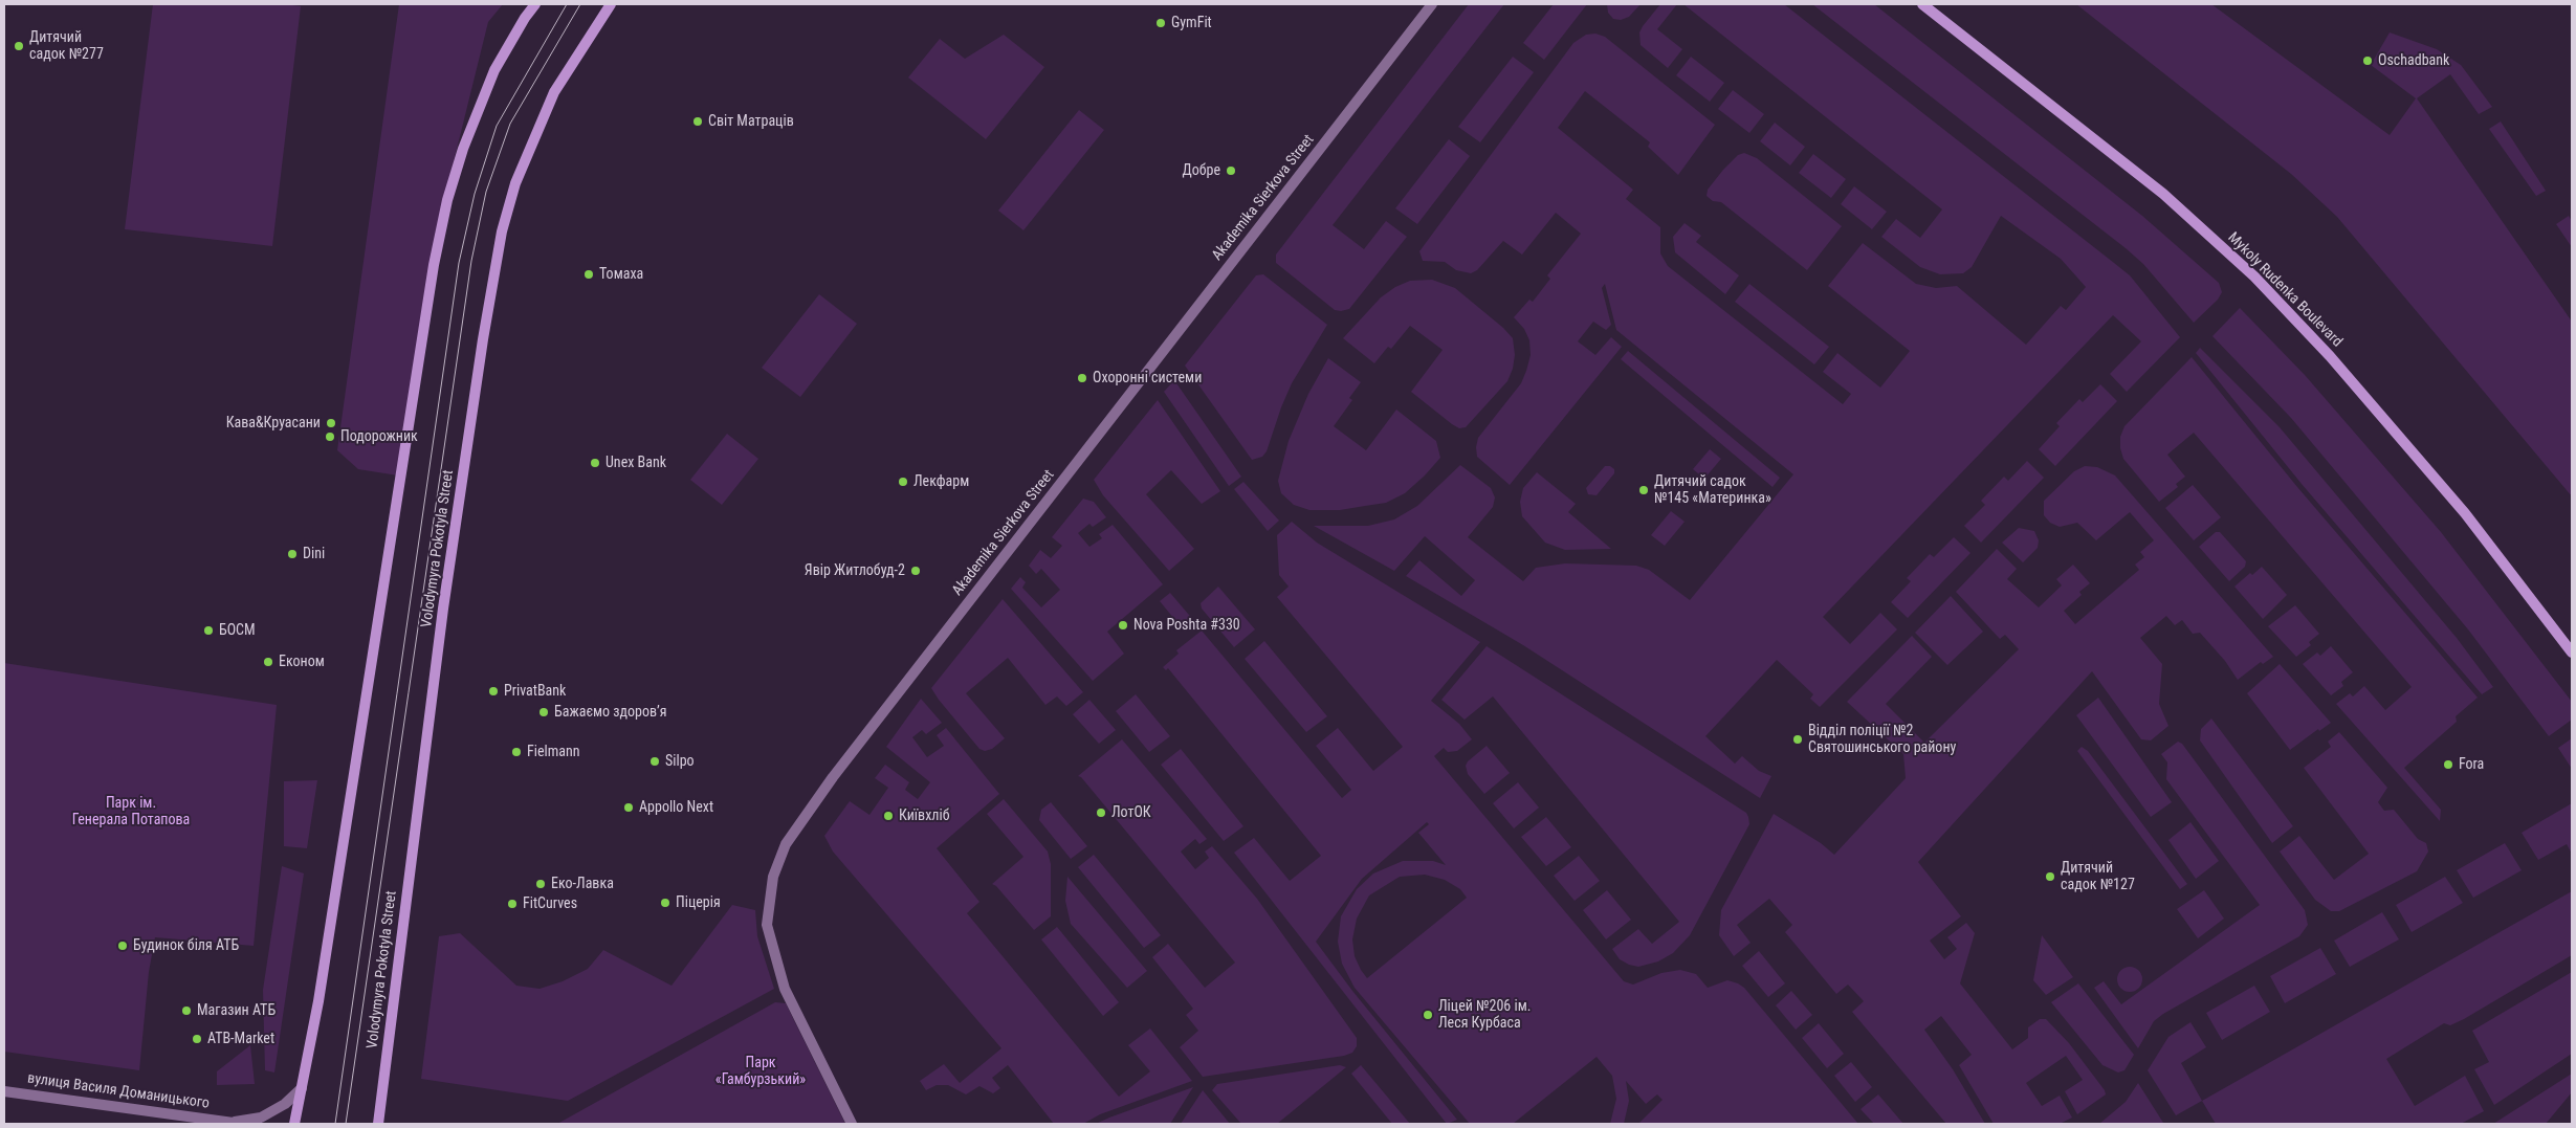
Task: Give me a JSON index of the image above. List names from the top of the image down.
{
  "streets": {
    "street": [
      "Akademika Sierkova Street",
      "Mykoly Rudenka Boulevard",
      "Volodymyra Pokotyla Street",
      "вулиця Василя Доманицького"
    ]
  },
  "parks": ["Парк ім. Генерала Потапова", "Парк «Гамбурзький»"],
  "places": [
    "GymFit",
    "Дитячий садок №277",
    "Oschadbank",
    "Світ Матраців",
    "Добре",
    "Томаха",
    "Охоронні системи",
    "Кава&Круасани",
    "Подорожник",
    "Unex Bank",
    "Лекфарм",
    "Дитячий садок №145 «Материнка»",
    "Dini",
    "Явір Житлобуд-2",
    "Nova Poshta #330",
    "БОСМ",
    "Економ",
    "PrivatBank",
    "Бажаємо здоровʼя",
    "Відділ поліції №2 Святошинського району",
    "Fielmann",
    "Silpo",
    "Fora",
    "Appollo Next",
    "ЛотОК",
    "Київхліб",
    "Дитячий садок №127",
    "Еко-Лавка",
    "Піцерія",
    "FitCurves",
    "Будинок біля АТБ",
    "Магазин АТБ",
    "Ліцей №206 ім. Леся Курбаса",
    "ATB-Market"
  ]
}
